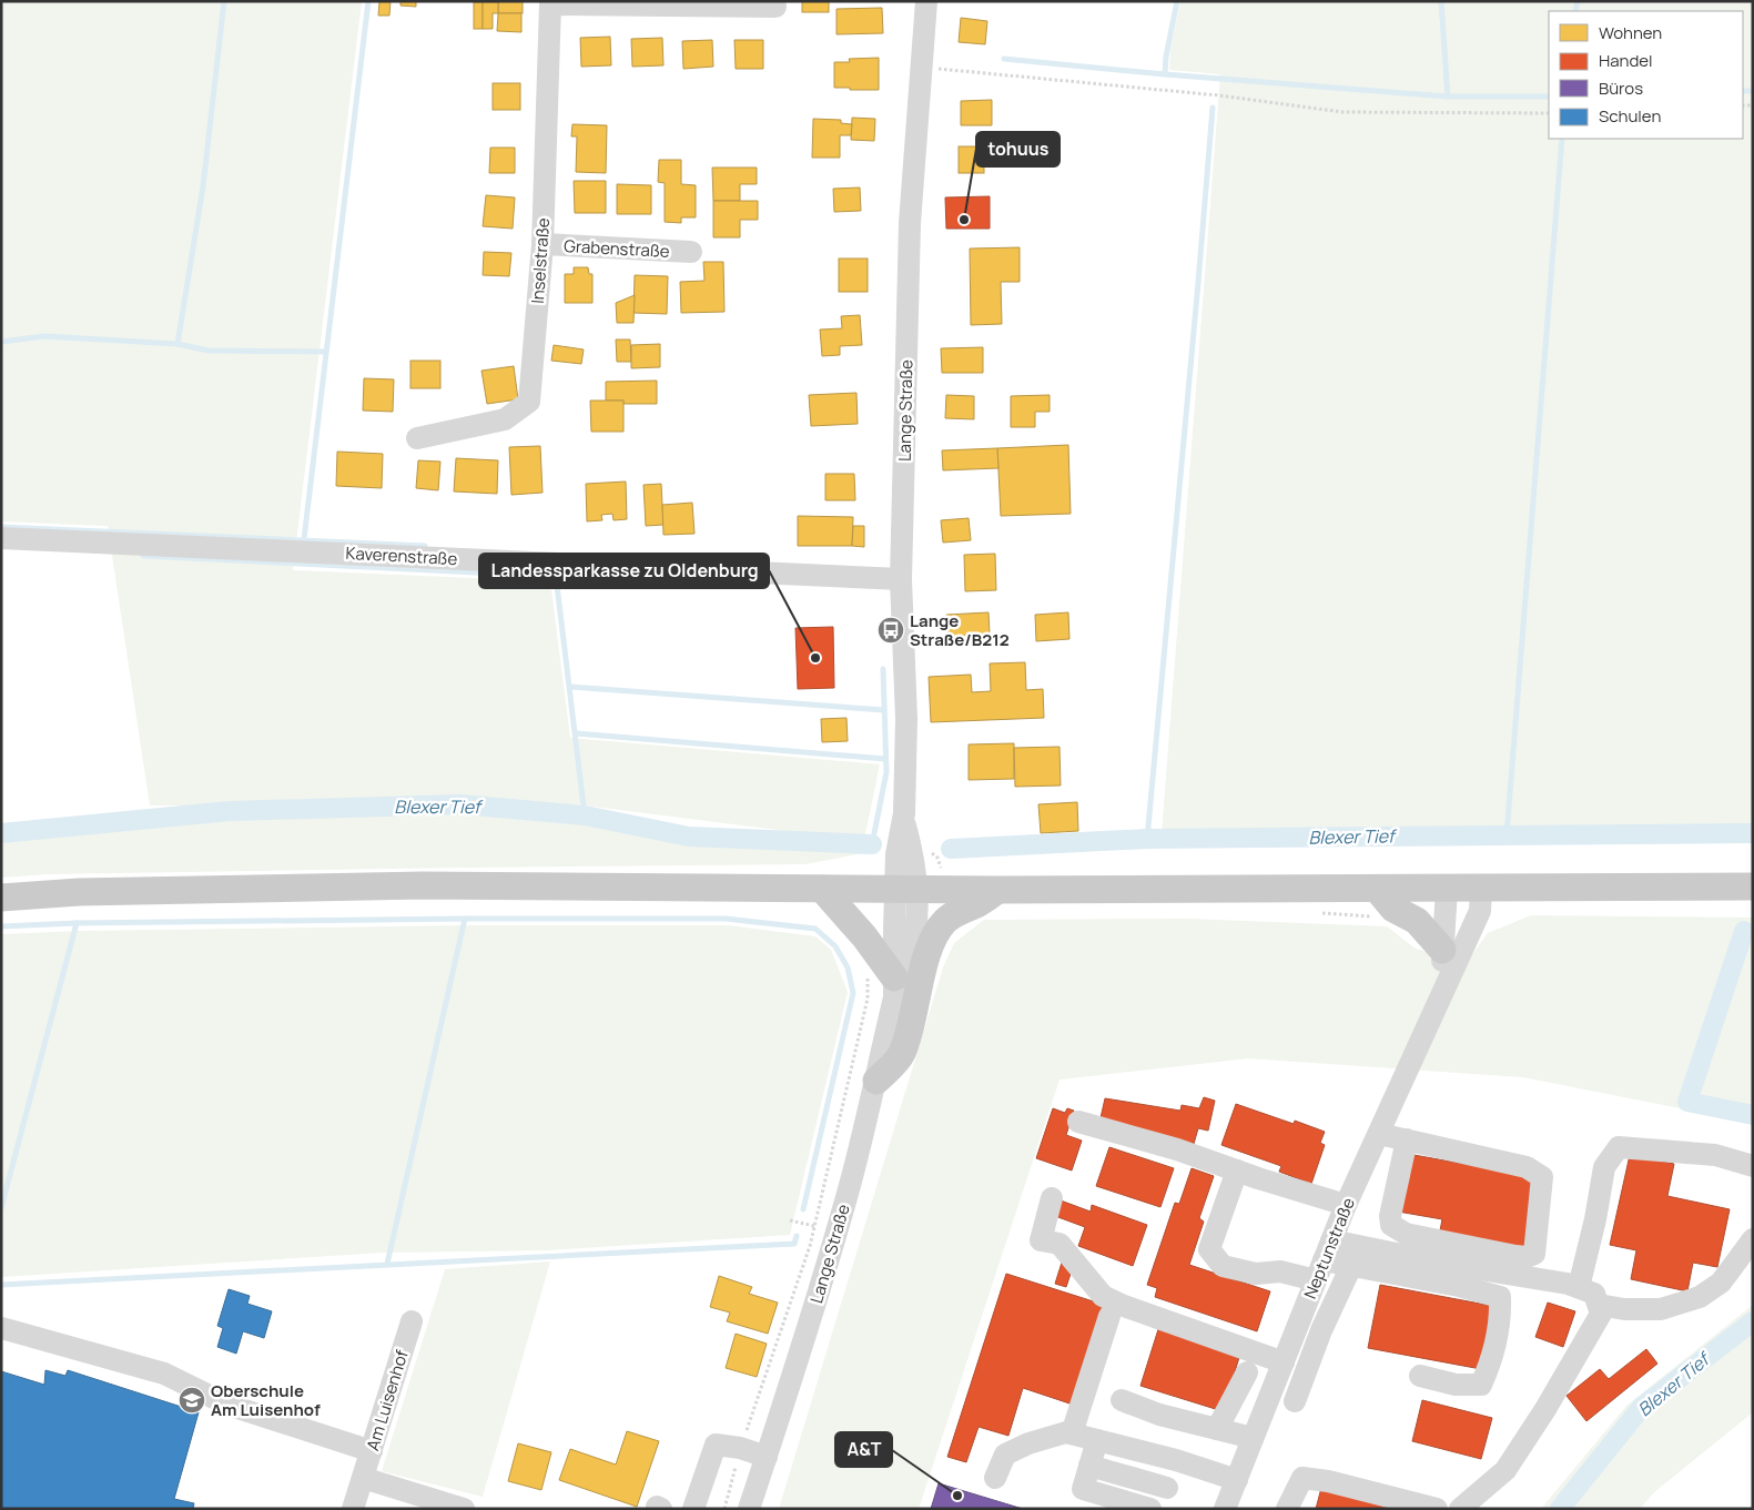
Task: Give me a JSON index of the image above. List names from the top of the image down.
{
  "streets": {
    "street": [
      "Grabenstraße",
      "Inselstraße",
      "Lange Straße",
      "Kaverenstraße",
      "Neptunstraße",
      "Am Luisenhof"
    ]
  },
  "crossings": [
    ["Grabenstraße", "Inselstraße"],
    ["Lange Straße", "Kaverenstraße"]
  ],
  "water": ["Blexer Tief"],
  "places": {
    "other": ["tohuus", "Landessparkasse zu Oldenburg", "A&T"],
    "bus stop": ["Lange Straße/B212"],
    "school or university": ["Oberschule Am Luisenhof"]
  },
  "legend": [
    "Wohnen",
    "Handel",
    "Büros",
    "Schulen"
  ]
}
